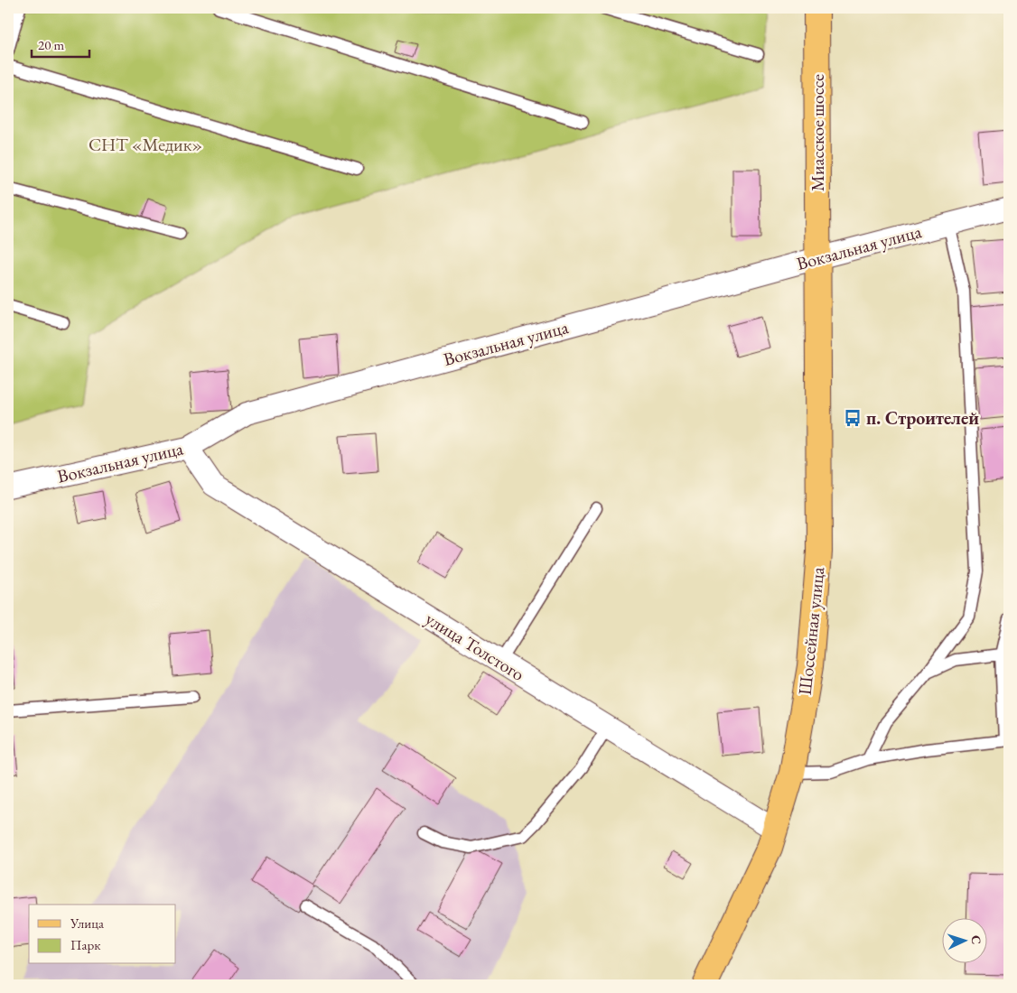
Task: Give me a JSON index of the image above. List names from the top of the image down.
{
  "streets": {
    "main road": ["Миасское шоссе", "Шоссейная улица"],
    "street": ["Вокзальная улица", "улица Толстого"]
  },
  "crossings": [
    ["Миасское шоссе", "Вокзальная улица"],
    ["Миасское шоссе", "Шоссейная улица"],
    ["Вокзальная улица", "Шоссейная улица"],
    ["Вокзальная улица", "улица Толстого"],
    ["Шоссейная улица", "улица Толстого"]
  ],
  "parks": ["СНТ «Медик»"],
  "places": {
    "bus stop": ["п. Строителей"]
  },
  "legend": ["Улица", "Парк"],
  "scale_bar": "20 m",
  "north": "right"
}
